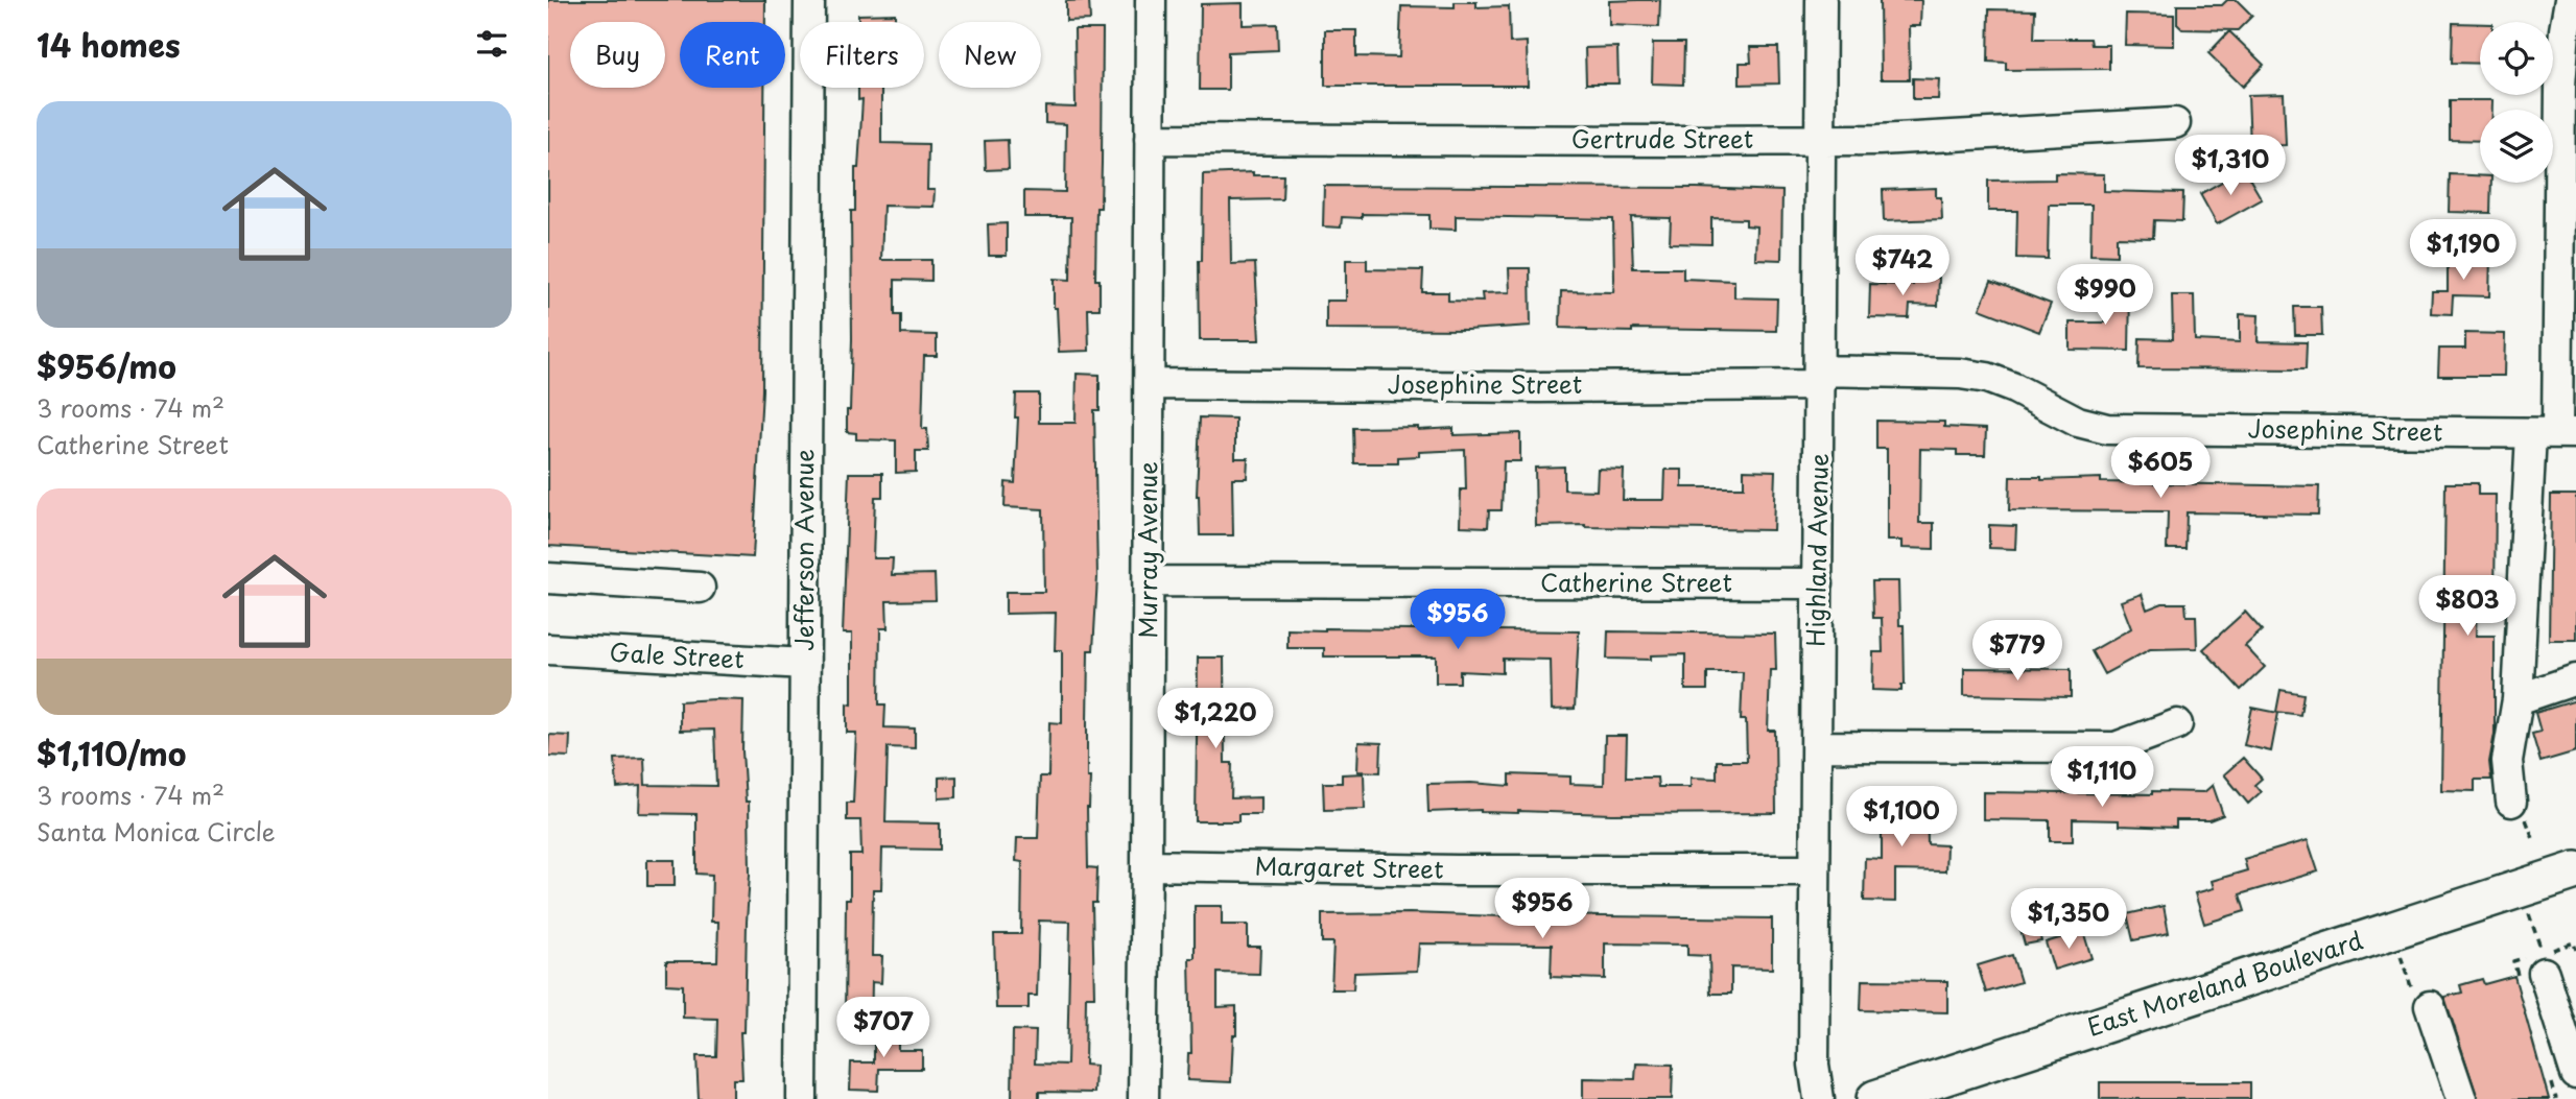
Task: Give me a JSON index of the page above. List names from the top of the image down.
{
  "streets": {
    "main road": ["East Moreland Boulevard"],
    "street": [
      "Gertrude Street",
      "Josephine Street",
      "Jefferson Avenue",
      "Murray Avenue",
      "Highland Avenue",
      "Catherine Street",
      "Gale Street",
      "Margaret Street"
    ]
  },
  "crossings": [
    ["Gertrude Street", "Murray Avenue"],
    ["Gertrude Street", "Highland Avenue"],
    ["Josephine Street", "Murray Avenue"],
    ["Josephine Street", "Highland Avenue"],
    ["Jefferson Avenue", "Gale Street"],
    ["Murray Avenue", "Catherine Street"],
    ["Murray Avenue", "Margaret Street"],
    ["Highland Avenue", "Catherine Street"],
    ["Highland Avenue", "Margaret Street"]
  ],
  "page": {
    "heading": "14 homes",
    "chip": [
      "Buy",
      "Rent",
      "Filters",
      "New"
    ],
    "list": [
      {
        "name": "$956/mo",
        "note": "3 rooms · 74 m² · Catherine Street"
      },
      {
        "name": "$1,110/mo",
        "note": "3 rooms · 74 m² · Santa Monica Circle"
      }
    ],
    "price": [
      "$1,310",
      "$1,190",
      "$742",
      "$990",
      "$605",
      "$803",
      "$956",
      "$779",
      "$1,220",
      "$1,110",
      "$1,100",
      "$956",
      "$1,350",
      "$707"
    ]
  }
}
